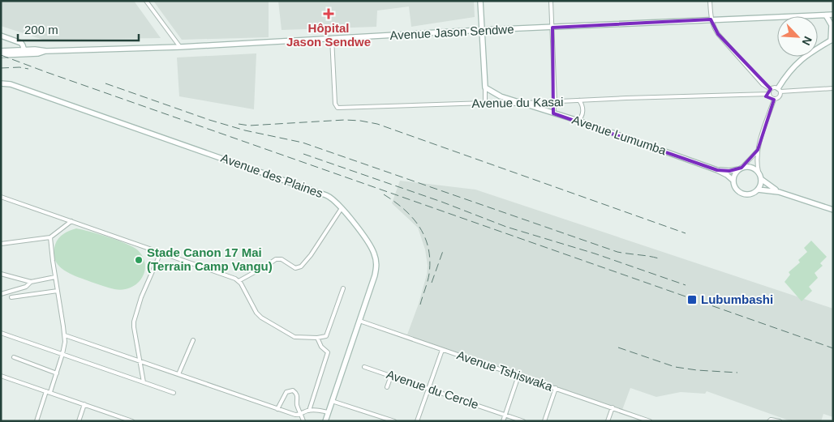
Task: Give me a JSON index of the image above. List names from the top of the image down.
{
  "streets": {
    "main road": ["Avenue Jason Sendwe", "Avenue Lumumba", "Avenue des Plaines"],
    "street": ["Avenue du Kasai", "Avenue Tshiswaka", "Avenue du Cercle"]
  },
  "crossings": [
    ["Avenue Jason Sendwe", "Avenue du Kasai"],
    ["Avenue du Kasai", "Avenue Lumumba"],
    ["Avenue des Plaines", "Avenue Tshiswaka"]
  ],
  "places": {
    "health": ["Hôpital Jason Sendwe"],
    "other": ["Stade Canon 17 Mai (Terrain Camp Vangu)"],
    "transit": ["Lubumbashi"]
  },
  "scale_bar": "200 m",
  "north": "bottom right"
}
